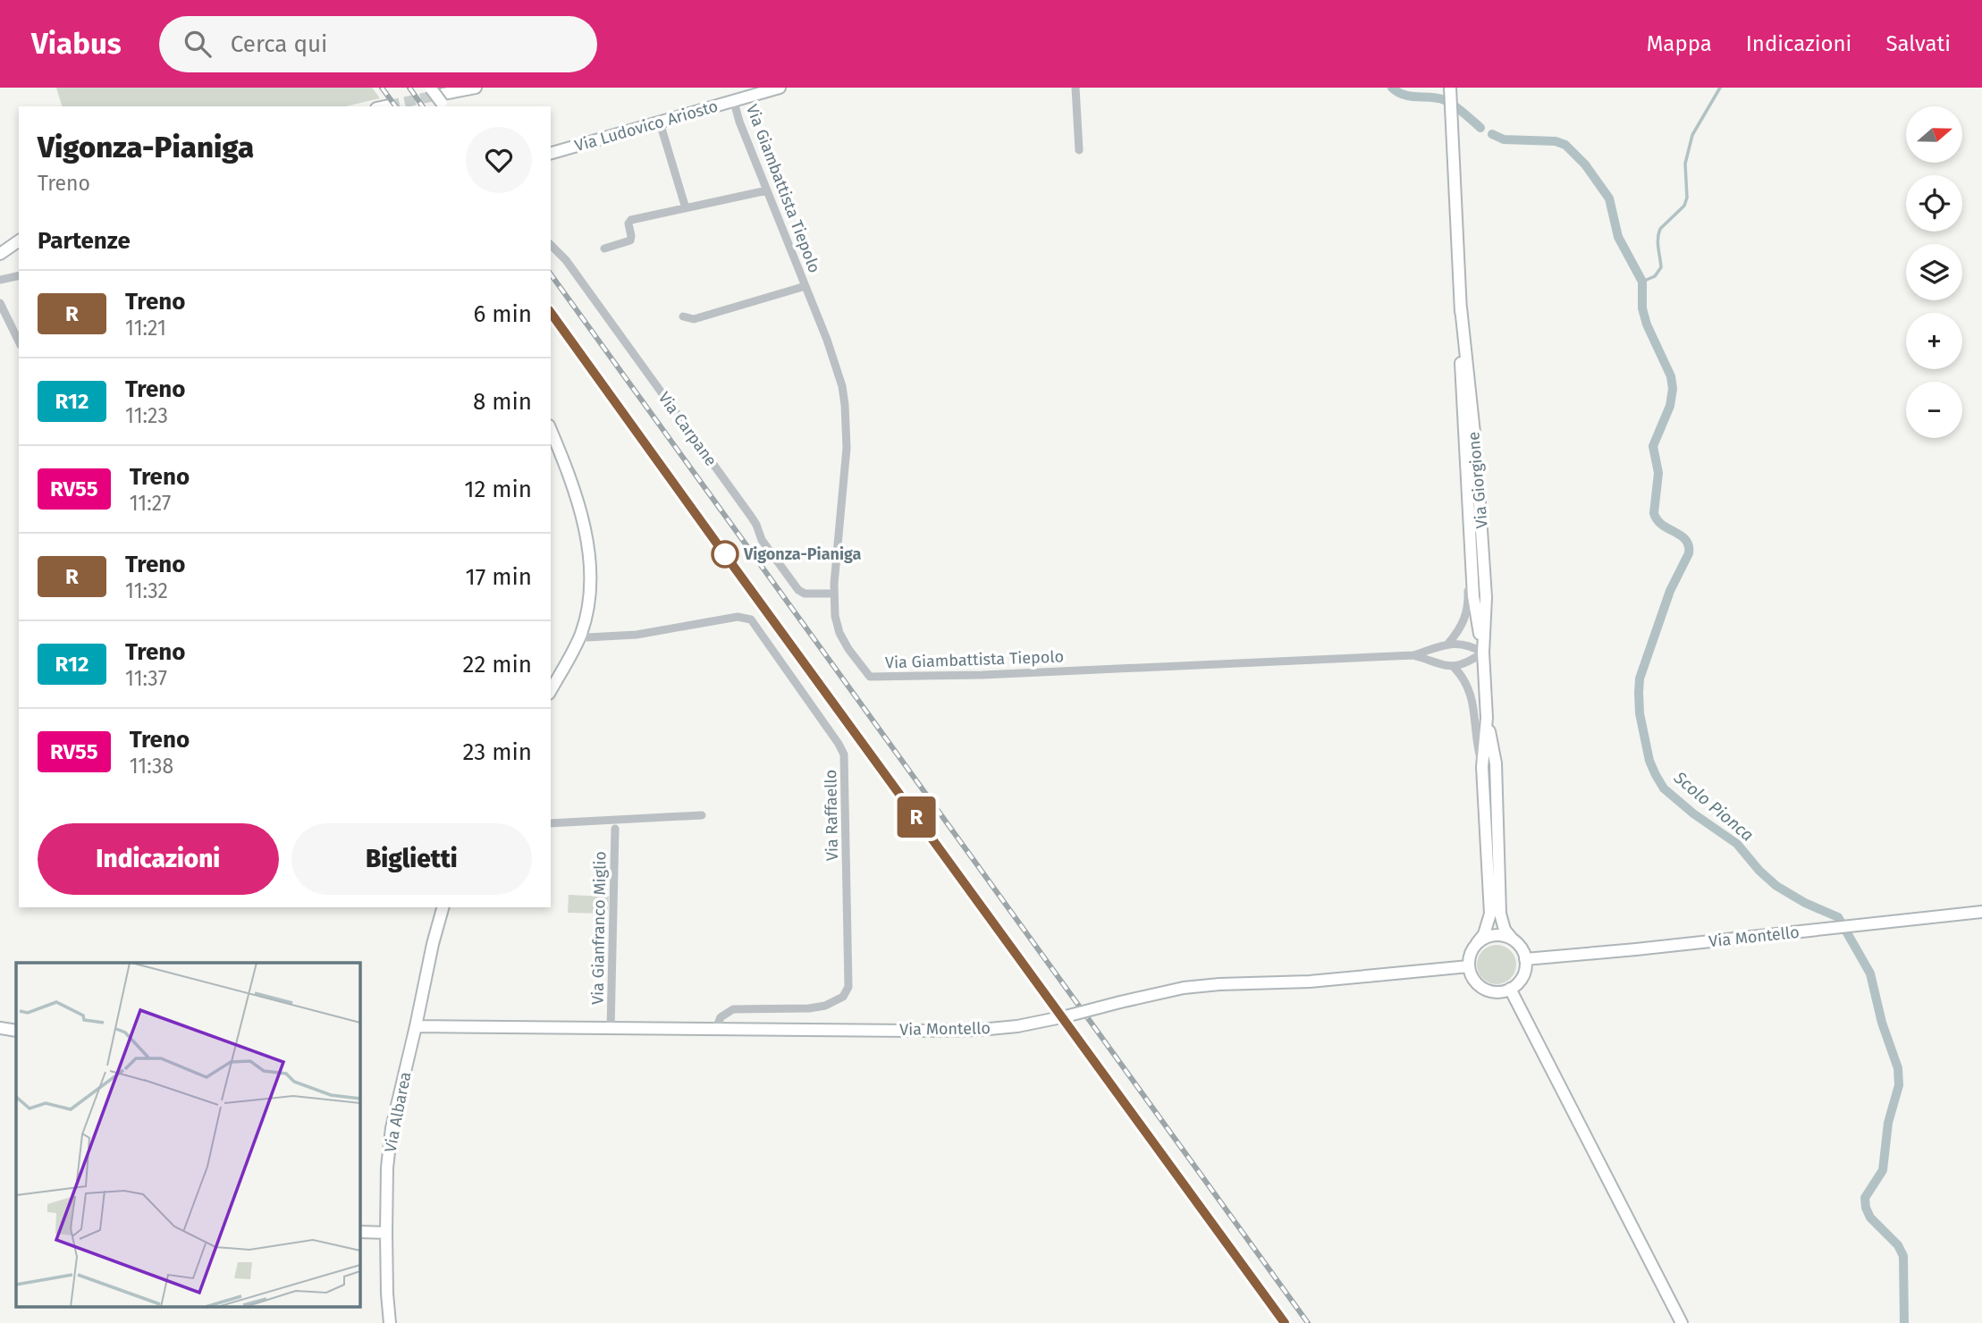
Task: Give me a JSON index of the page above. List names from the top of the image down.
{
  "streets": {
    "street": [
      "Via Ludovico Ariosto",
      "Via Giambattista Tiepolo",
      "Via Carpane",
      "Via Giorgione",
      "Via Raffaello",
      "Via Gianfranco Miglio",
      "Via Montello",
      "Via Albarea"
    ]
  },
  "crossings": [
    ["Via Ludovico Ariosto", "Via Giambattista Tiepolo"],
    ["Via Giambattista Tiepolo", "Via Carpane"],
    ["Via Giambattista Tiepolo", "Via Giorgione"],
    ["Via Giorgione", "Via Montello"],
    ["Via Raffaello", "Via Montello"],
    ["Via Gianfranco Miglio", "Via Montello"],
    ["Via Montello", "Via Albarea"]
  ],
  "water": ["Scolo Pionca"],
  "places": ["Vigonza-Pianiga"],
  "north": "right",
  "page": {
    "header": "Viabus",
    "search": "Cerca qui",
    "nav": ["Mappa", "Indicazioni", "Salvati"],
    "on_map": "R",
    "map_buttons": ["+", "−"],
    "heading": [
      ["Vigonza-Pianiga", "Treno"],
      "Partenze"
    ],
    "list": [
      {
        "mark": "R",
        "name": "Treno",
        "note": "11:21",
        "value": "6 min"
      },
      {
        "mark": "R12",
        "name": "Treno",
        "note": "11:23",
        "value": "8 min"
      },
      {
        "mark": "RV55",
        "name": "Treno",
        "note": "11:27",
        "value": "12 min"
      },
      {
        "mark": "R",
        "name": "Treno",
        "note": "11:32",
        "value": "17 min"
      },
      {
        "mark": "R12",
        "name": "Treno",
        "note": "11:37",
        "value": "22 min"
      },
      {
        "mark": "RV55",
        "name": "Treno",
        "note": "11:38",
        "value": "23 min"
      }
    ],
    "buttons": ["Indicazioni", "Biglietti"]
  }
}
